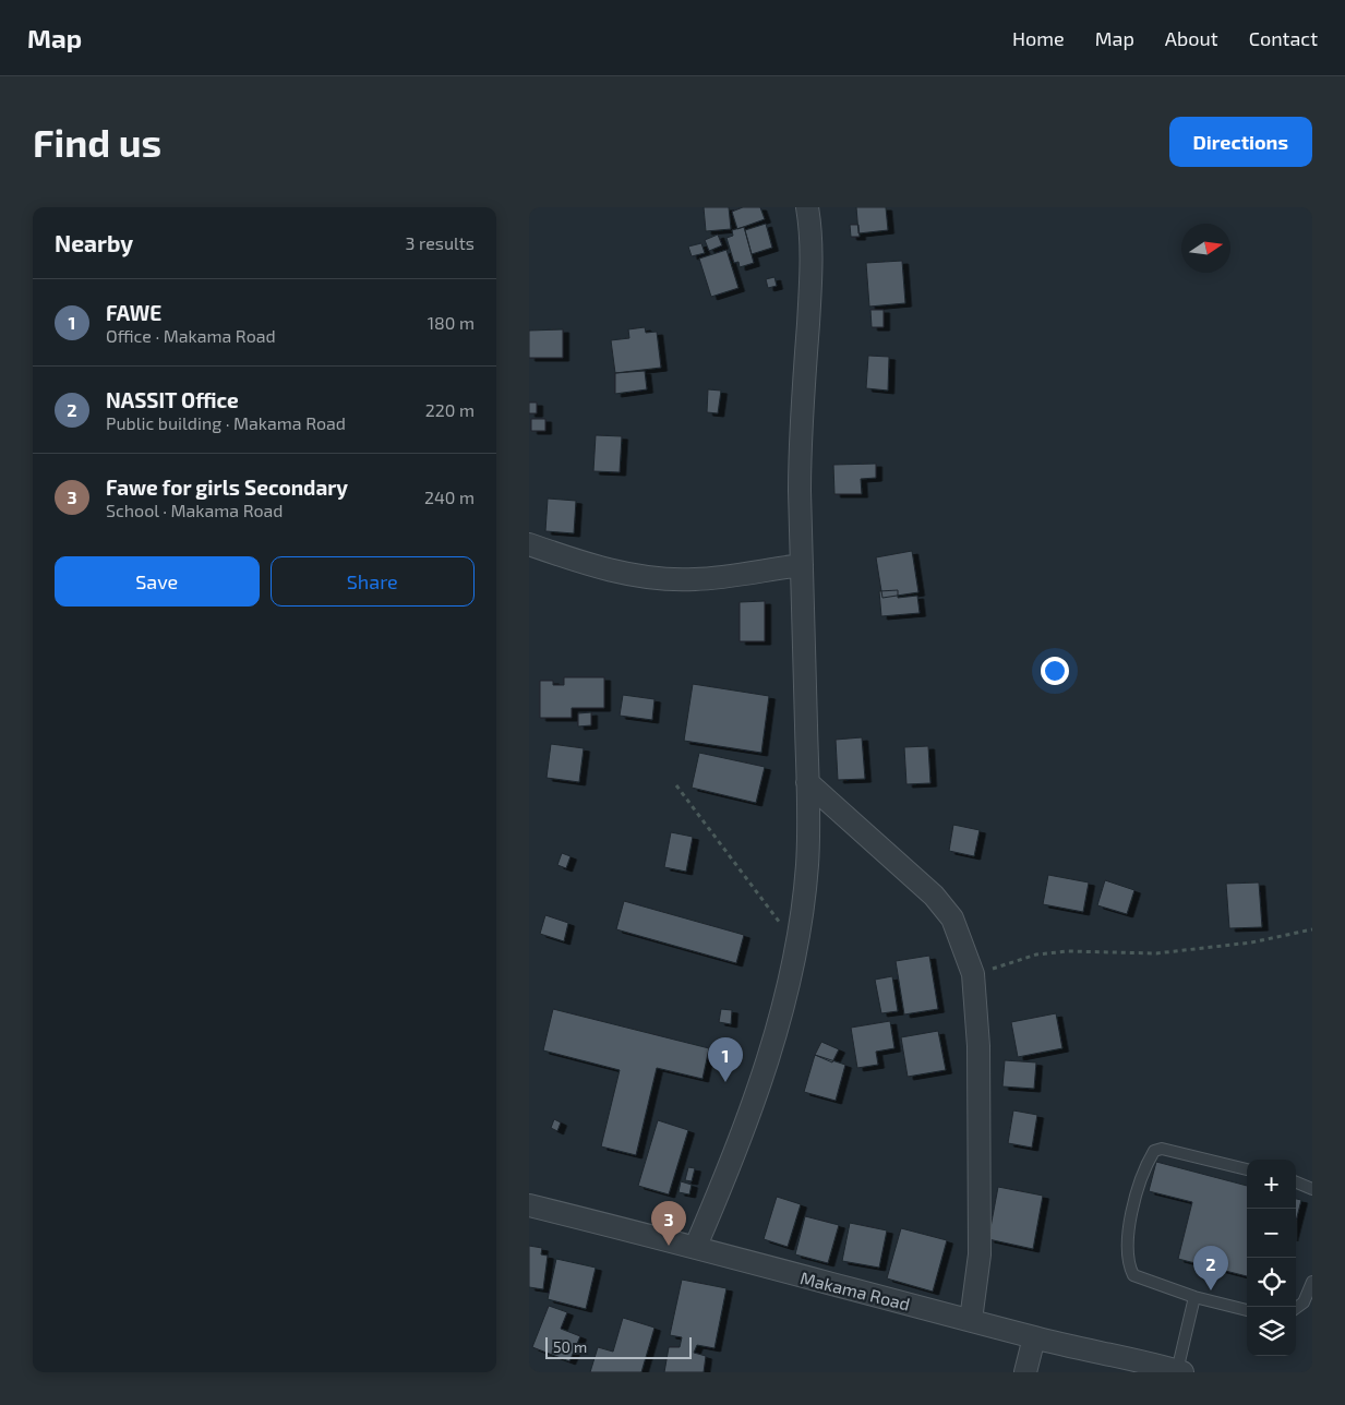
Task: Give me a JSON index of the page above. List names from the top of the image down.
{
  "streets": {
    "street": ["Makama Road"]
  },
  "scale_bar": "50 m",
  "north": "right",
  "page": {
    "header": "Map",
    "nav": [
      "Home",
      "Map",
      "About",
      "Contact"
    ],
    "buttons": [
      "Directions",
      ["Save", "Share"]
    ],
    "title": "Find us",
    "heading": ["Nearby", "3 results"],
    "list": [
      {
        "mark": "1",
        "name": "FAWE",
        "note": "Office · Makama Road",
        "value": "180 m"
      },
      {
        "mark": "2",
        "name": "NASSIT Office",
        "note": "Public building · Makama Road",
        "value": "220 m"
      },
      {
        "mark": "3",
        "name": "Fawe for girls Secondary",
        "note": "School · Makama Road",
        "value": "240 m"
      }
    ],
    "pins": ["1", "3", "2"],
    "map_buttons": ["+", "−"],
    "scale": "50 m"
  }
}
